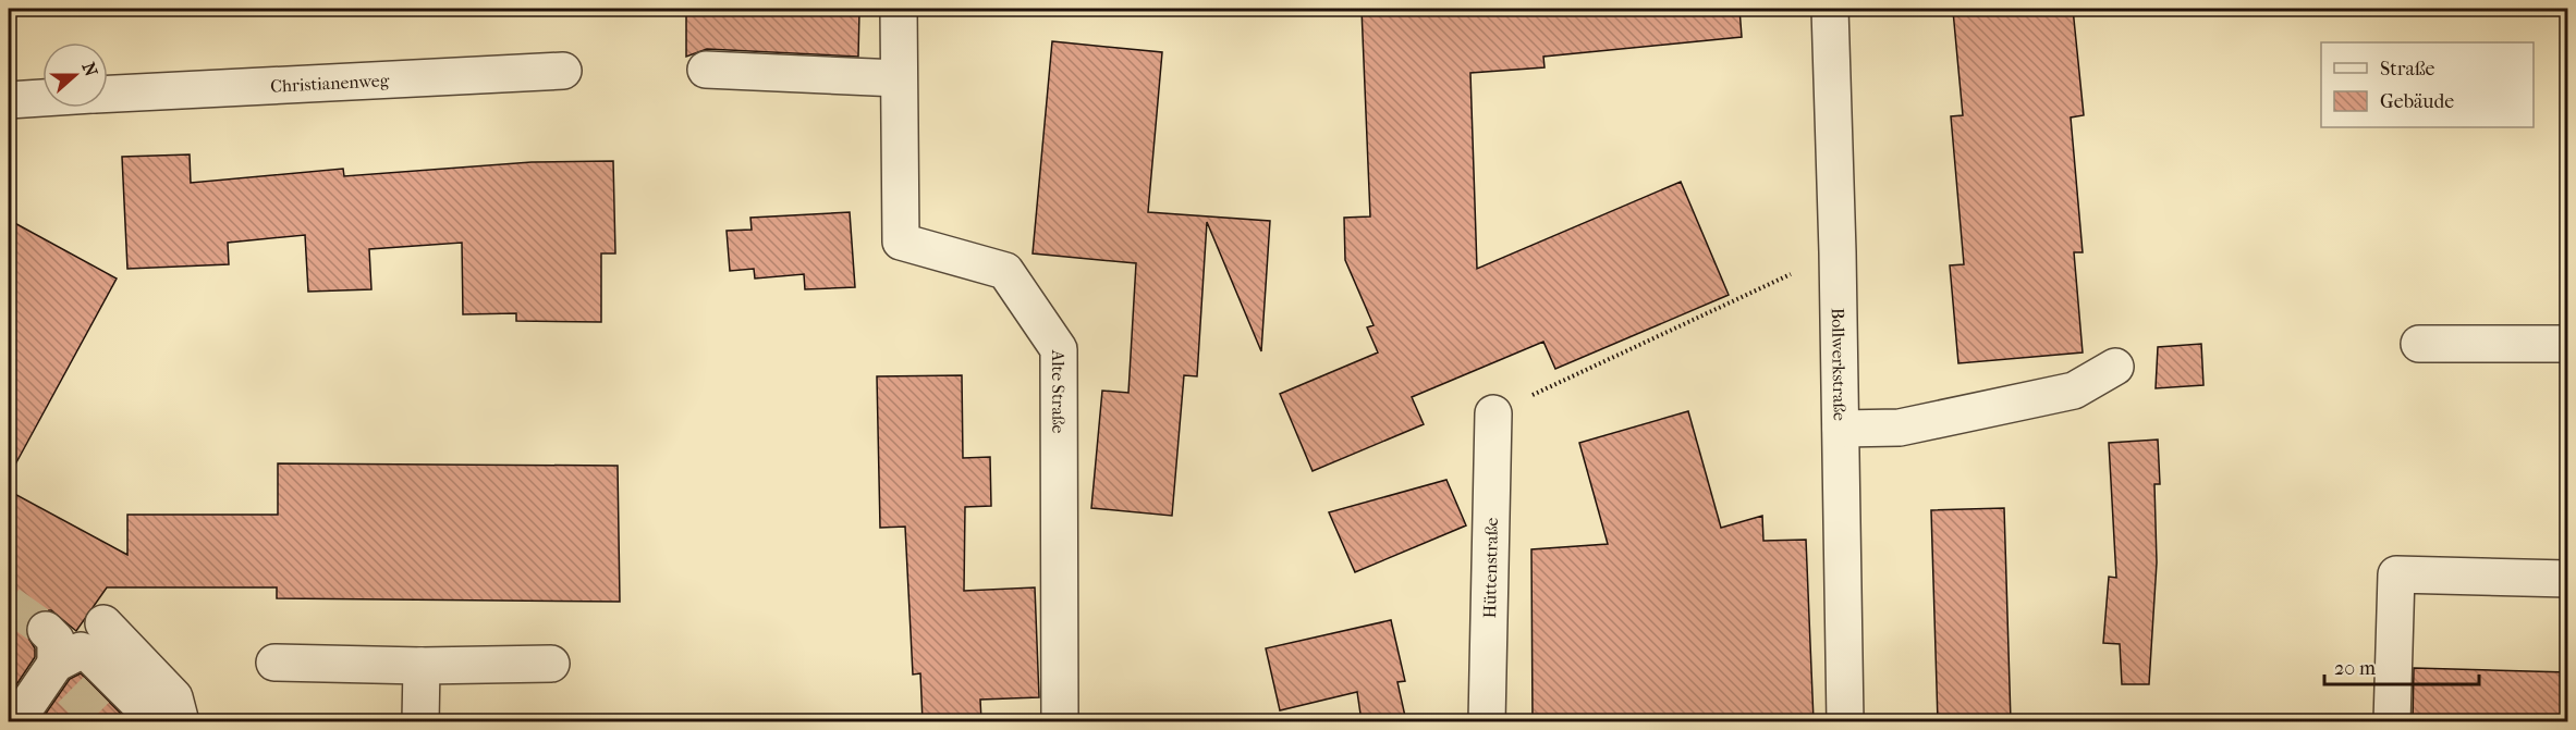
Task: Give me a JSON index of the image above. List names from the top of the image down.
{
  "streets": {
    "street": [
      "Christianenweg",
      "Bollwerkstraße",
      "Alte Straße",
      "Hüttenstraße"
    ]
  },
  "legend": ["Straße", "Gebäude"],
  "scale_bar": "20 m",
  "north": "right"
}
